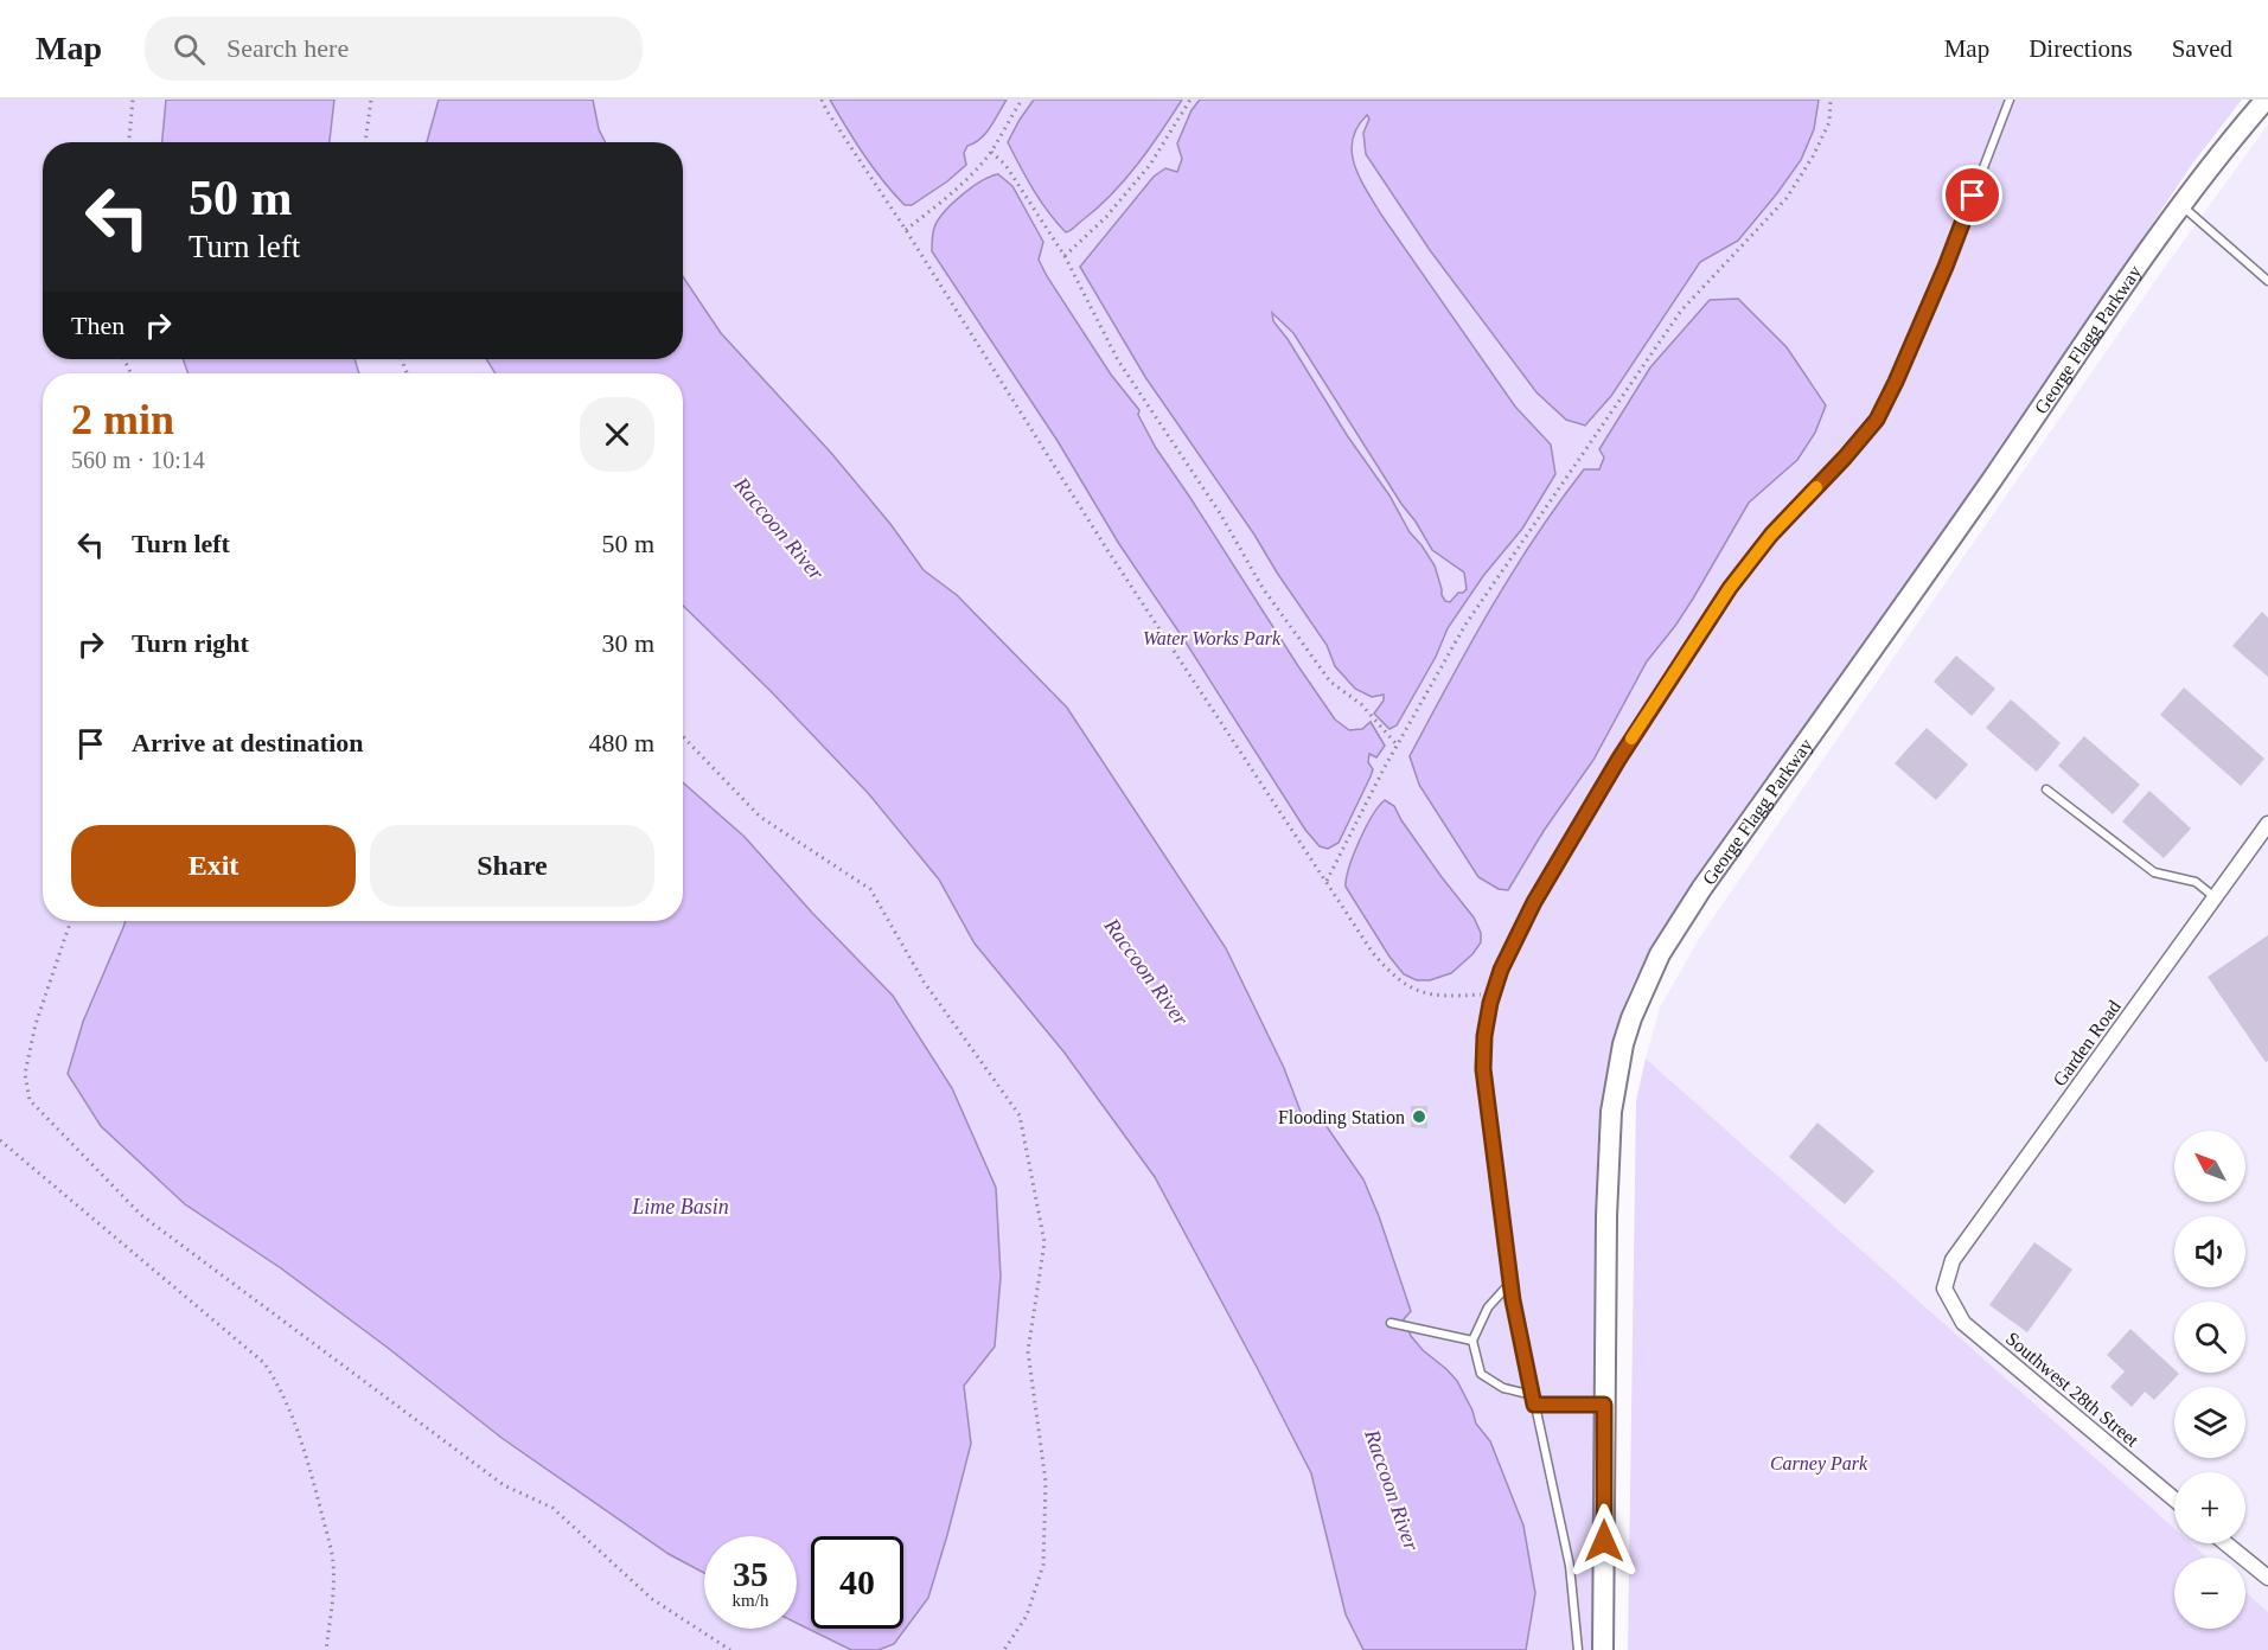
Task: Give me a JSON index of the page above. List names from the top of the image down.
{
  "streets": {
    "street": ["George Flagg Parkway", "Garden Road", "Southwest 28th Street"]
  },
  "crossings": [
    ["Garden Road", "Southwest 28th Street"]
  ],
  "water": ["Raccoon River", "Lime Basin"],
  "parks": ["Water Works Park", "Carney Park"],
  "places": ["Flooding Station"],
  "north": "top left",
  "page": {
    "header": "Map",
    "search": "Search here",
    "nav": ["Map", "Directions", "Saved"],
    "turn": ["50 m", "Turn left"],
    "then": "Then",
    "heading": ["2 min", "560 m · 10:14"],
    "list": [
      {
        "name": "Turn left",
        "value": "50 m"
      },
      {
        "name": "Turn right",
        "value": "30 m"
      },
      {
        "name": "Arrive at destination",
        "value": "480 m"
      }
    ],
    "buttons": ["Exit", "Share"],
    "map_buttons": ["+", "−"],
    "speed": "35 km/h",
    "limit": "40"
  }
}
